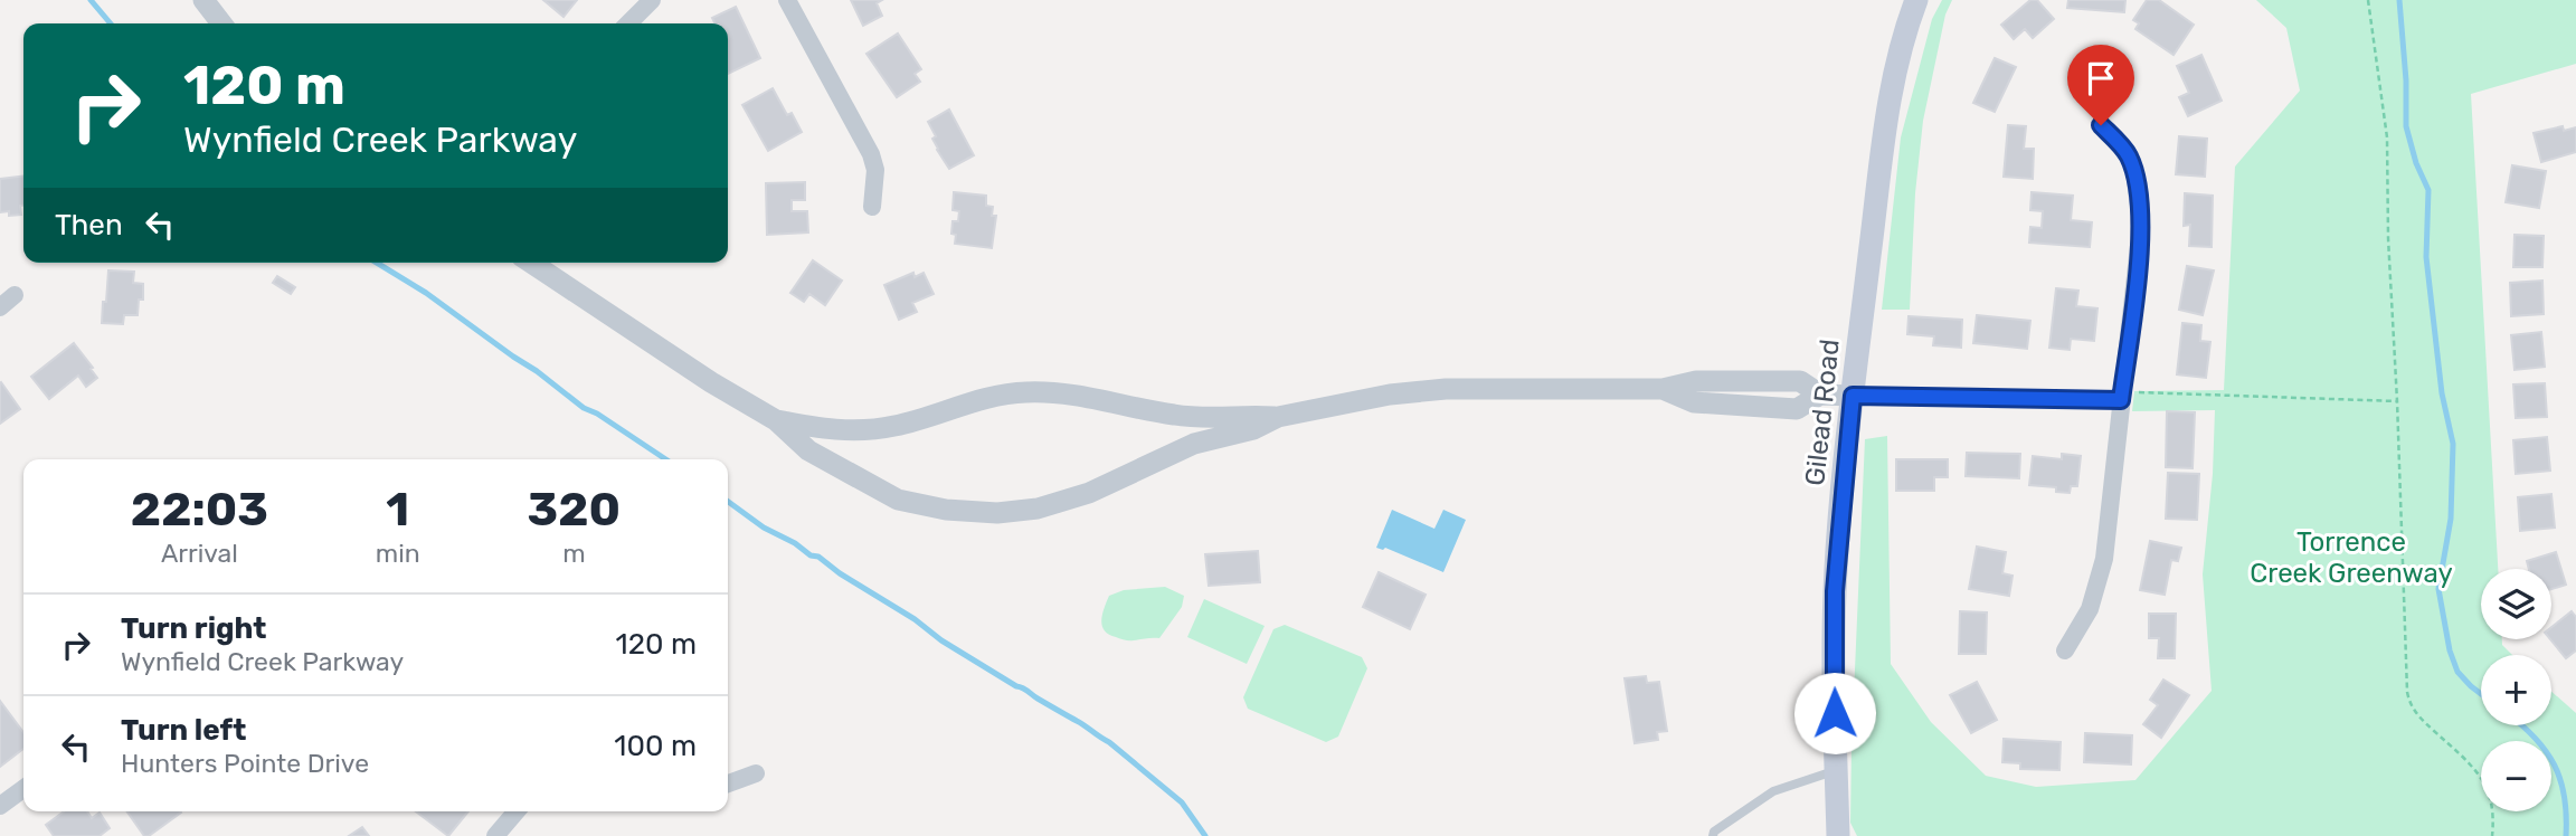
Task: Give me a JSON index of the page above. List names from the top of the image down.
{
  "streets": {
    "main road": ["Gilead Road"]
  },
  "parks": ["Torrence Creek Greenway"],
  "page": {
    "turn": ["120 m", "Wynfield Creek Parkway"],
    "then": "Then",
    "eta": [
      "22:03",
      "Arrival",
      "1",
      "min",
      "320",
      "m"
    ],
    "map_buttons": ["+", "−"],
    "list": [
      {
        "name": "Turn right",
        "note": "Wynfield Creek Parkway",
        "value": "120 m"
      },
      {
        "name": "Turn left",
        "note": "Hunters Pointe Drive",
        "value": "100 m"
      }
    ]
  }
}
